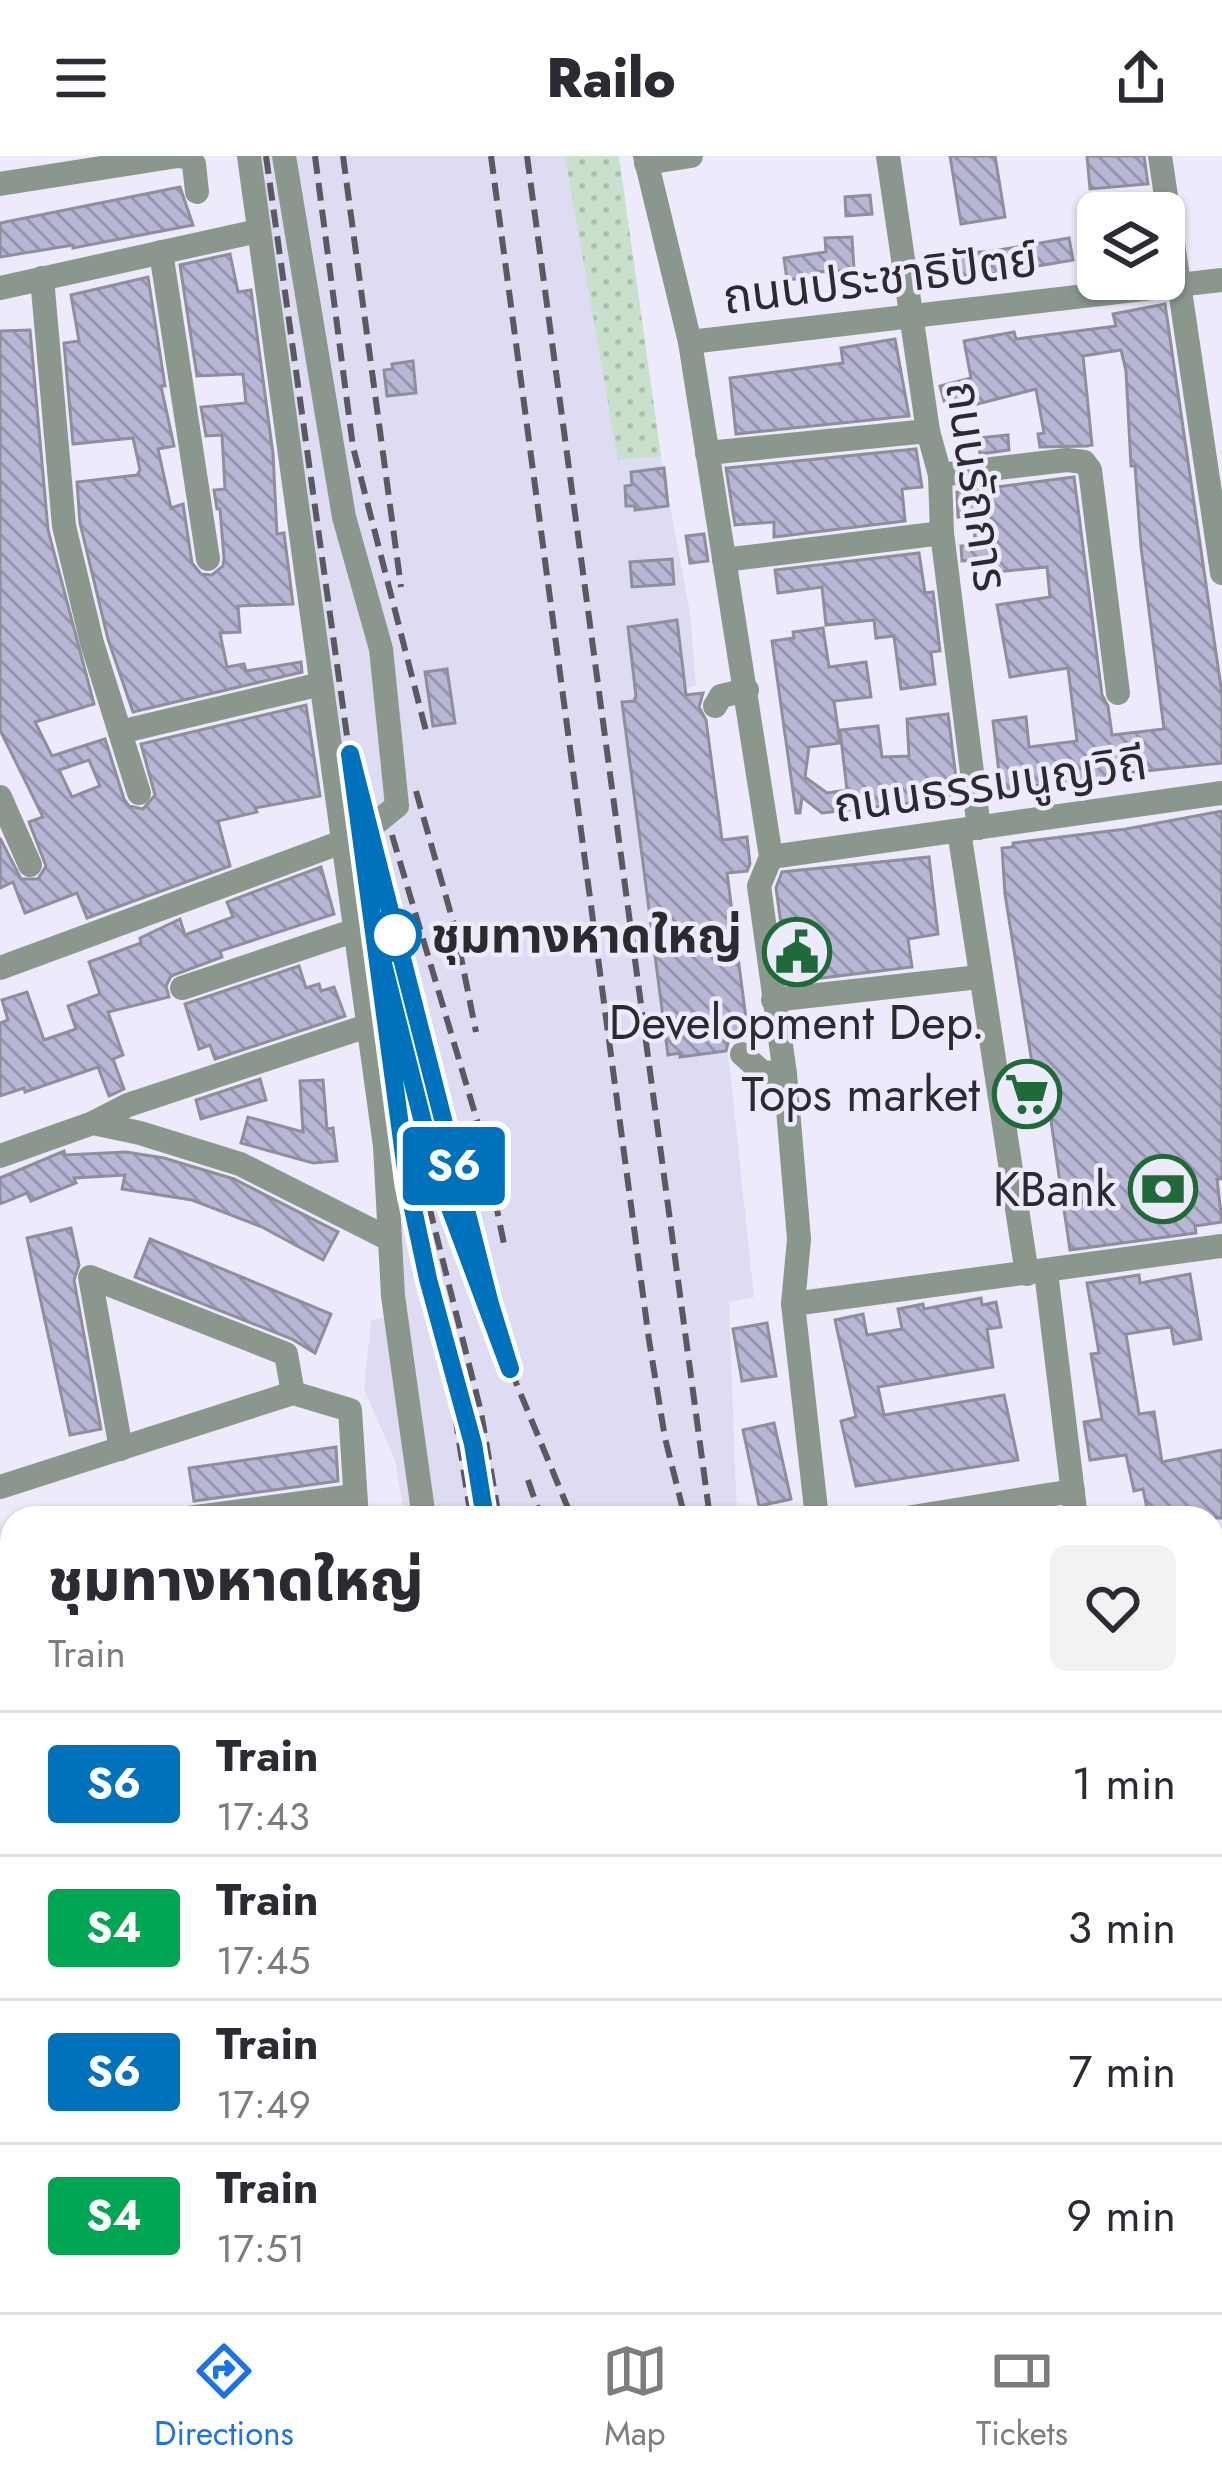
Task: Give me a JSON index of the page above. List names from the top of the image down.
{
  "streets": {
    "street": ["ถนนประชาธิปัตย์", "ถนนรัถการ", "ถนนธรรมนูญวิถี"]
  },
  "crossings": [
    ["ถนนประชาธิปัตย์", "ถนนรัถการ"],
    ["ถนนรัถการ", "ถนนธรรมนูญวิถี"]
  ],
  "places": {
    "other": ["ชุมทางหาดใหญ่"],
    "public building": ["Development Dep."],
    "supermarket": ["Tops market"],
    "bank": ["KBank"]
  },
  "page": {
    "header": "Railo",
    "on_map": "S6",
    "heading": ["ชุมทางหาดใหญ่", "Train"],
    "list": [
      {
        "mark": "S6",
        "name": "Train",
        "note": "17:43",
        "value": "1 min"
      },
      {
        "mark": "S4",
        "name": "Train",
        "note": "17:45",
        "value": "3 min"
      },
      {
        "mark": "S6",
        "name": "Train",
        "note": "17:49",
        "value": "7 min"
      },
      {
        "mark": "S4",
        "name": "Train",
        "note": "17:51",
        "value": "9 min"
      }
    ],
    "tabs": ["Directions", "Map", "Tickets"]
  }
}
